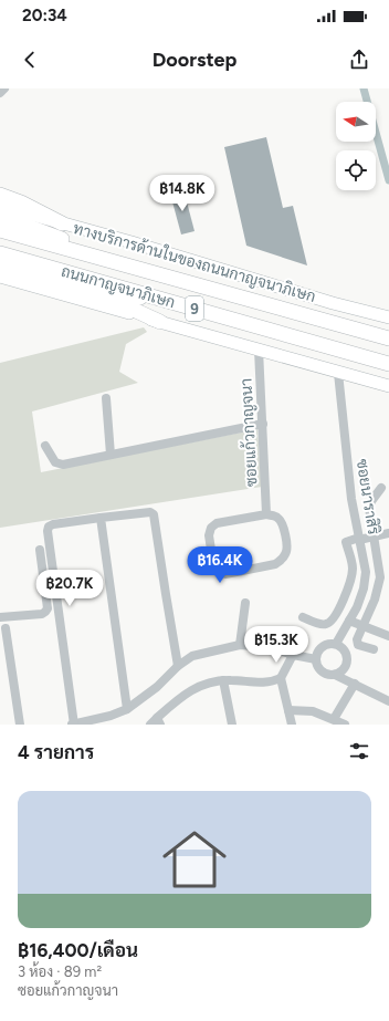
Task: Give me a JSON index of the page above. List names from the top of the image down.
{
  "streets": {
    "main road": ["ทางบริการด้านในของถนนกาญจนาภิเษก", "ถนนกาญจนาภิเษก", "9"],
    "street": ["ซอยแก้วกาญจนา", "ซอยนาราสิริ"]
  },
  "north": "left",
  "page": {
    "status": "20:34",
    "header": "Doorstep",
    "price": [
      "฿14.8K",
      "฿16.4K",
      "฿20.7K",
      "฿15.3K"
    ],
    "heading": "4 รายการ",
    "list": [
      {
        "name": "฿16,400/เดือน",
        "note": "3 ห้อง · 89 m² · ซอยแก้วกาญจนา"
      }
    ]
  }
}
